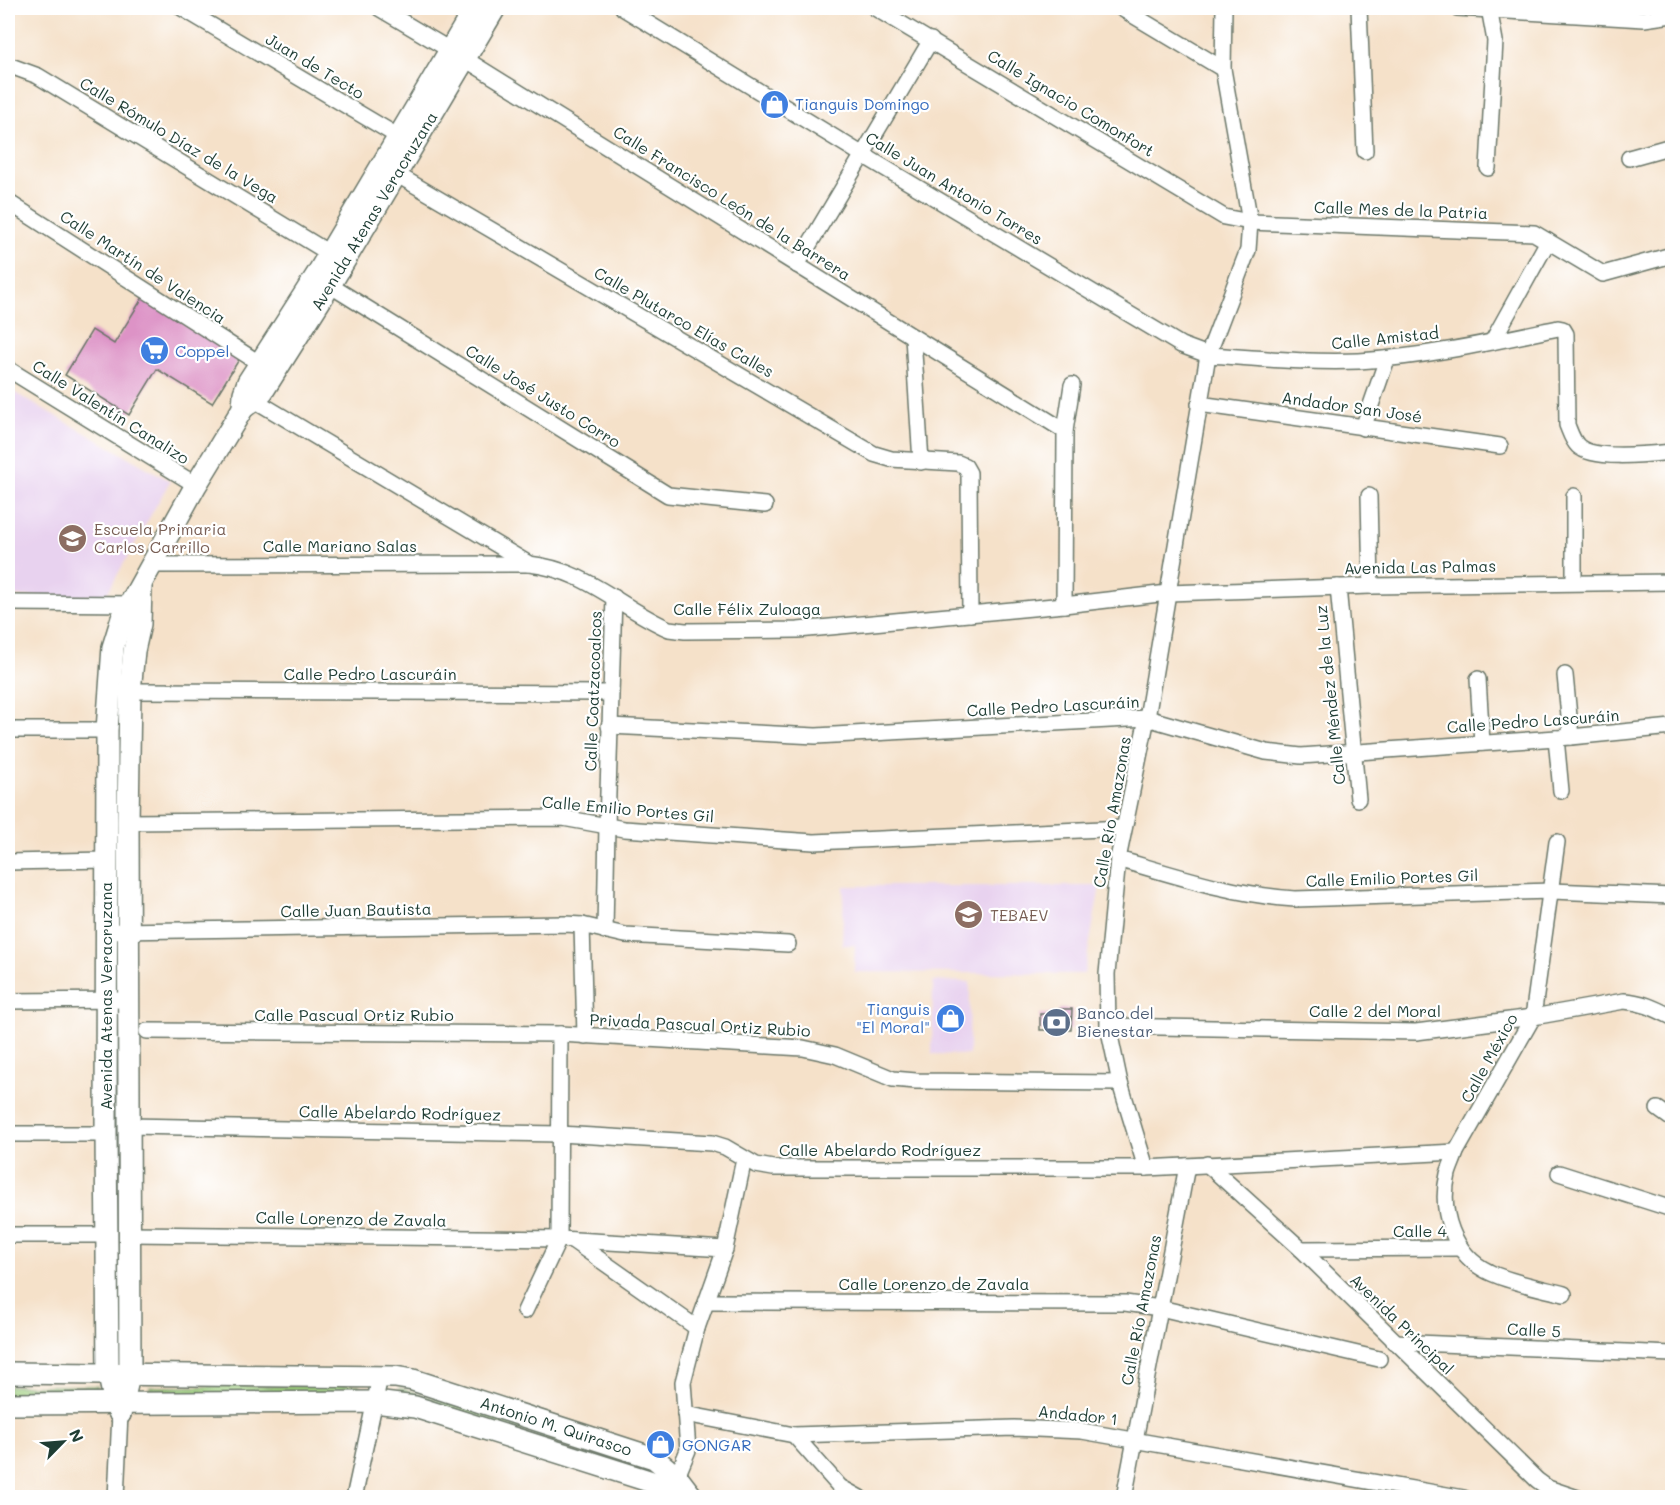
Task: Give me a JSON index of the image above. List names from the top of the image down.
{
  "streets": {
    "main road": ["Avenida Atenas Veracruzana", "Antonio M. Quirasco"],
    "street": [
      "Juan de Tecto",
      "Calle Ignacio Comonfort",
      "Calle Rómulo Díaz de la Vega",
      "Calle Juan Antonio Torres",
      "Calle Francisco León de la Barrera",
      "Calle Mes de la Patria",
      "Calle Martín de Valencia",
      "Calle Plutarco Elías Calles",
      "Calle Amistad",
      "Calle José Justo Corro",
      "Andador San José",
      "Calle Valentín Canalizo",
      "Calle Mariano Salas",
      "Avenida Las Palmas",
      "Calle Félix Zuloaga",
      "Calle Pedro Lascuráin",
      "Calle Coatzacoalcos",
      "Calle Méndez de la Luz",
      "Calle Emilio Portes Gil",
      "Calle Río Amazonas",
      "Calle Juan Bautista",
      "Calle 2 del Moral",
      "Calle Pascual Ortiz Rubio",
      "Privada Pascual Ortiz Rubio",
      "Calle México",
      "Calle Abelardo Rodríguez",
      "Calle Lorenzo de Zavala",
      "Calle 4",
      "Avenida Principal",
      "Calle 5",
      "Andador 1"
    ]
  },
  "crossings": [
    ["Juan de Tecto", "Avenida Atenas Veracruzana"],
    ["Calle Ignacio Comonfort", "Calle Mes de la Patria"],
    ["Calle Ignacio Comonfort", "Calle Río Amazonas"],
    ["Calle Rómulo Díaz de la Vega", "Avenida Atenas Veracruzana"],
    ["Calle Juan Antonio Torres", "Calle Amistad"],
    ["Calle Juan Antonio Torres", "Calle Río Amazonas"],
    ["Calle Francisco León de la Barrera", "Avenida Atenas Veracruzana"],
    ["Calle Mes de la Patria", "Calle Río Amazonas"],
    ["Avenida Atenas Veracruzana", "Calle Martín de Valencia"],
    ["Avenida Atenas Veracruzana", "Calle Plutarco Elías Calles"],
    ["Avenida Atenas Veracruzana", "Calle José Justo Corro"],
    ["Avenida Atenas Veracruzana", "Calle Valentín Canalizo"],
    ["Avenida Atenas Veracruzana", "Calle Mariano Salas"],
    ["Avenida Atenas Veracruzana", "Calle Félix Zuloaga"],
    ["Avenida Atenas Veracruzana", "Calle Pedro Lascuráin"],
    ["Avenida Atenas Veracruzana", "Calle Emilio Portes Gil"],
    ["Avenida Atenas Veracruzana", "Calle Juan Bautista"],
    ["Avenida Atenas Veracruzana", "Calle Abelardo Rodríguez"],
    ["Avenida Atenas Veracruzana", "Calle Lorenzo de Zavala"],
    ["Avenida Atenas Veracruzana", "Antonio M. Quirasco"],
    ["Calle Plutarco Elías Calles", "Calle Félix Zuloaga"],
    ["Calle Amistad", "Calle Río Amazonas"],
    ["Andador San José", "Calle Río Amazonas"],
    ["Calle Mariano Salas", "Calle Félix Zuloaga"],
    ["Avenida Las Palmas", "Calle Félix Zuloaga"],
    ["Avenida Las Palmas", "Calle Méndez de la Luz"],
    ["Avenida Las Palmas", "Calle Río Amazonas"],
    ["Calle Félix Zuloaga", "Calle Coatzacoalcos"],
    ["Calle Félix Zuloaga", "Calle Río Amazonas"],
    ["Calle Pedro Lascuráin", "Calle Coatzacoalcos"],
    ["Calle Pedro Lascuráin", "Calle Méndez de la Luz"],
    ["Calle Pedro Lascuráin", "Calle Río Amazonas"],
    ["Calle Coatzacoalcos", "Calle Emilio Portes Gil"],
    ["Calle Coatzacoalcos", "Calle Juan Bautista"],
    ["Calle Emilio Portes Gil", "Calle Río Amazonas"],
    ["Calle Emilio Portes Gil", "Calle México"],
    ["Calle Río Amazonas", "Calle 2 del Moral"],
    ["Calle Río Amazonas", "Privada Pascual Ortiz Rubio"],
    ["Calle Río Amazonas", "Calle Abelardo Rodríguez"],
    ["Calle Río Amazonas", "Calle Lorenzo de Zavala"],
    ["Calle Río Amazonas", "Andador 1"],
    ["Calle 2 del Moral", "Calle México"],
    ["Calle Pascual Ortiz Rubio", "Privada Pascual Ortiz Rubio"],
    ["Calle México", "Calle Abelardo Rodríguez"],
    ["Calle México", "Calle 4"],
    ["Calle Abelardo Rodríguez", "Avenida Principal"],
    ["Calle 4", "Avenida Principal"],
    ["Avenida Principal", "Calle 5"]
  ],
  "places": {
    "shop": ["Tianguis Domingo", "Tianguis \"El Moral\"", "GONGAR"],
    "supermarket": ["Coppel"],
    "school or university": ["Escuela Primaria Carlos Carrillo", "TEBAEV"],
    "bank": ["Banco del Bienestar"]
  },
  "north": "top right"
}
